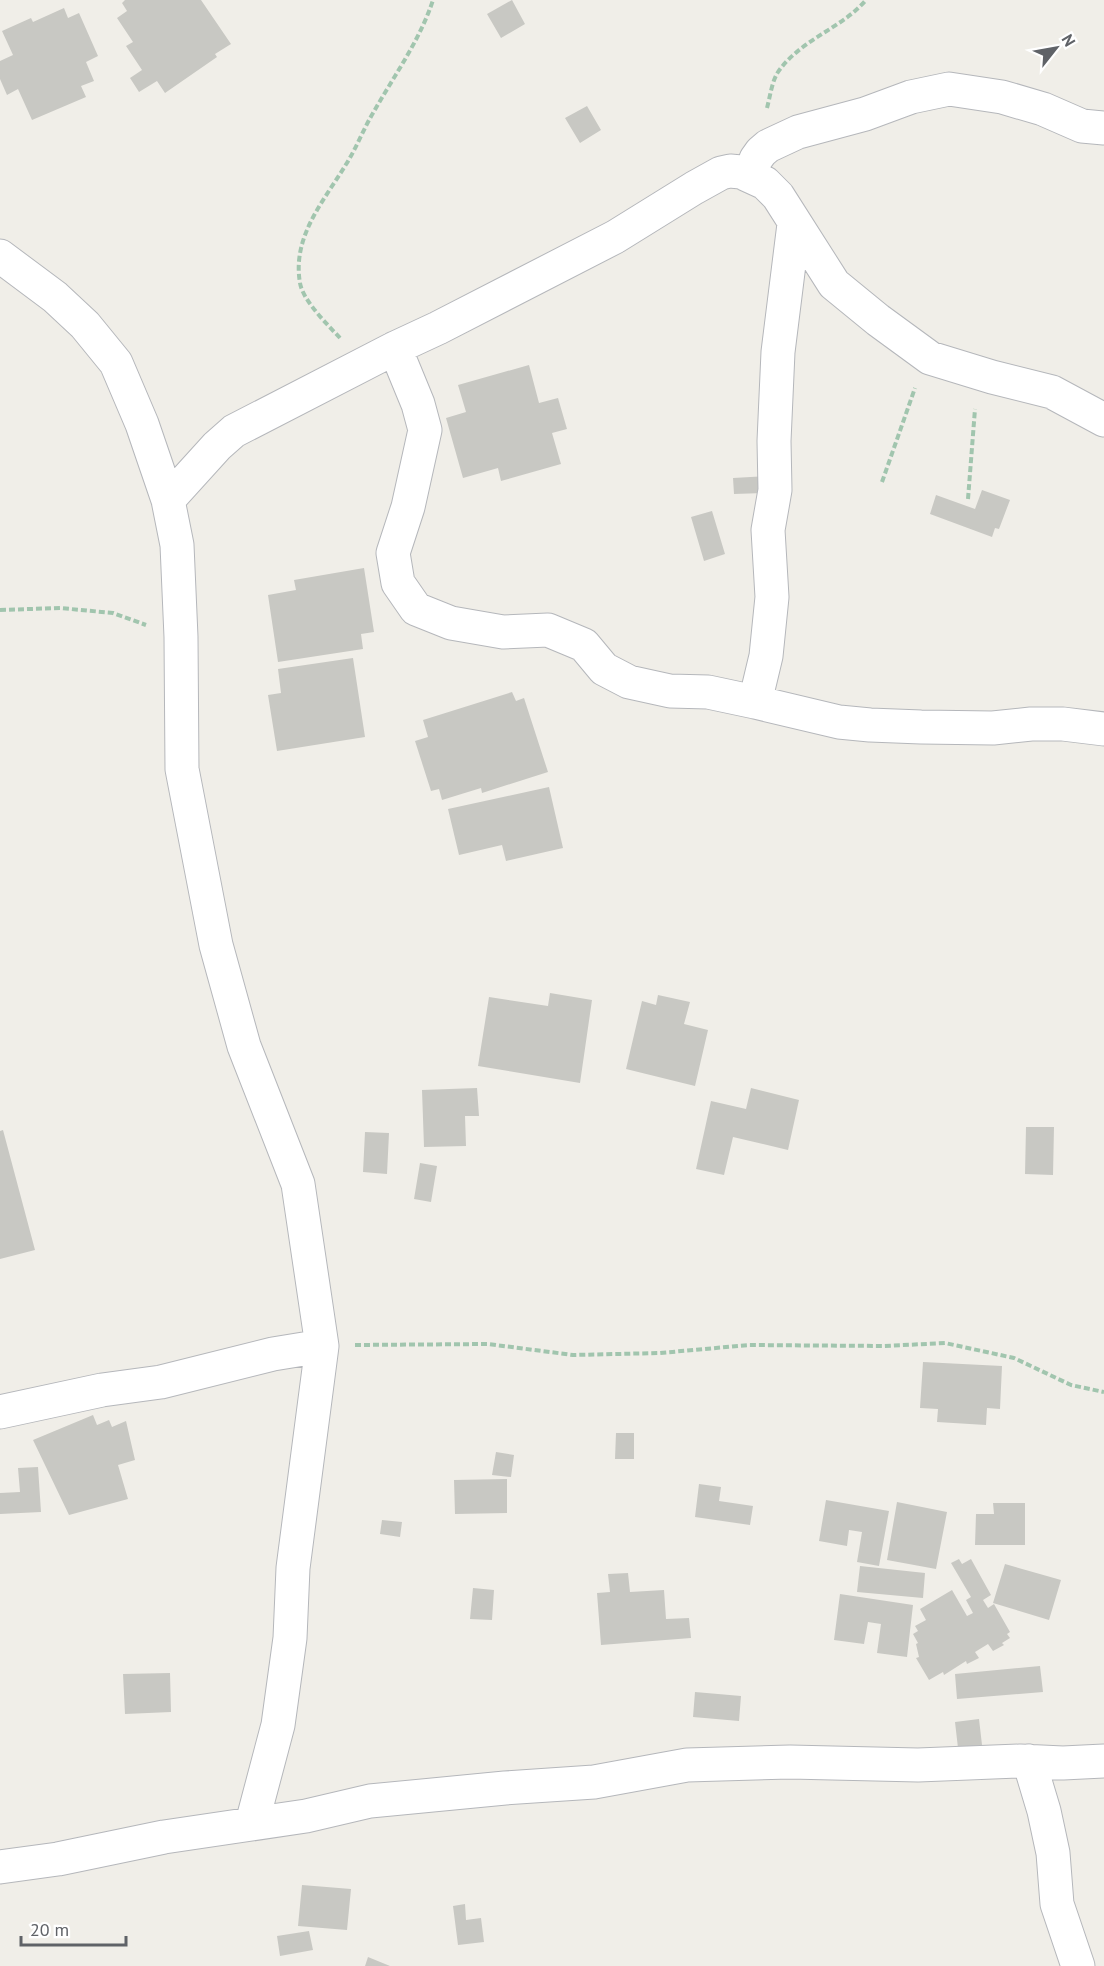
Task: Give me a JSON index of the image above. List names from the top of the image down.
{
  "scale_bar": "20 m",
  "north": "top right"
}
